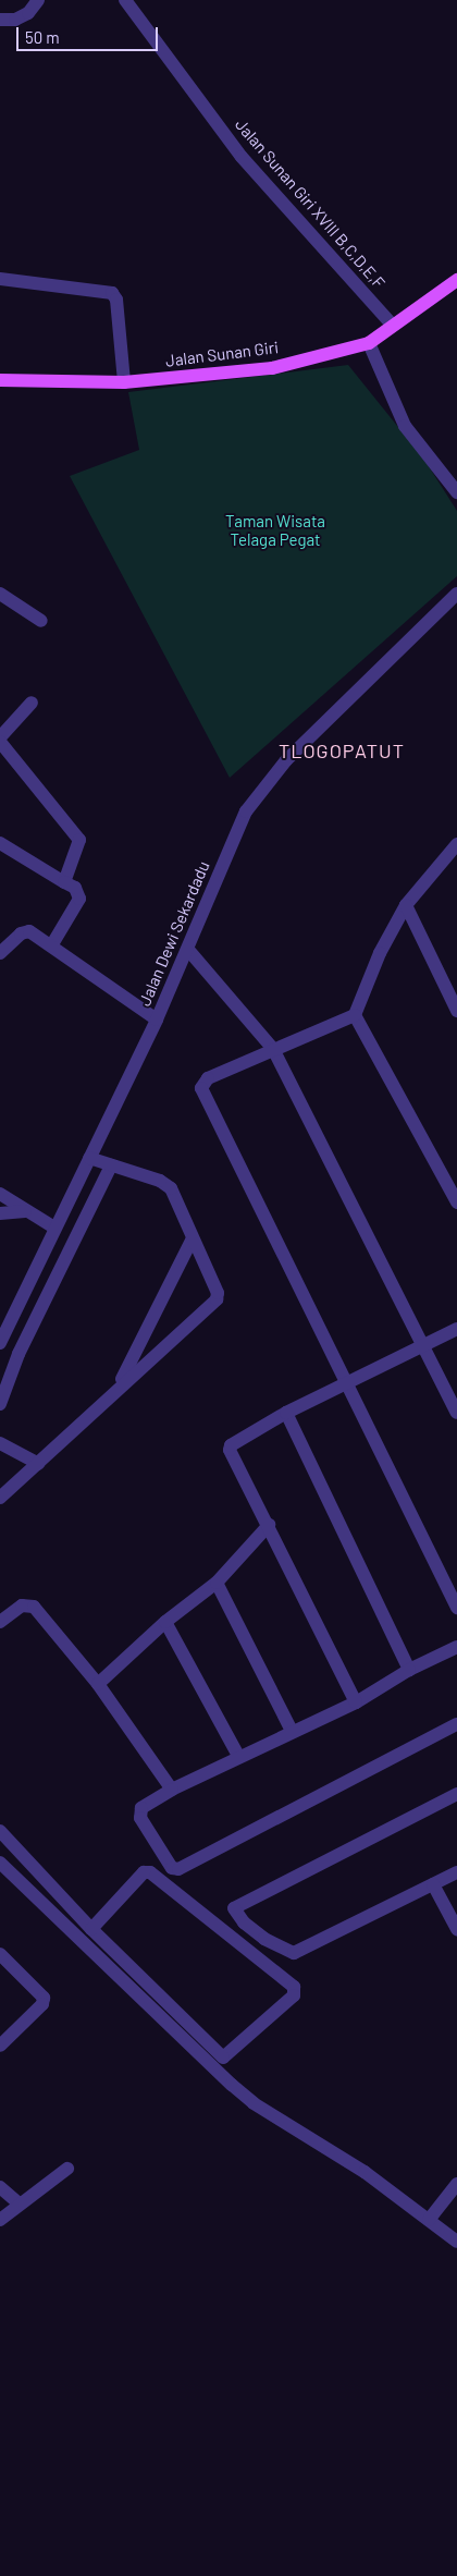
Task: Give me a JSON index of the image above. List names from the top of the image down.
{
  "streets": {
    "main road": ["Jalan Sunan Giri"],
    "street": ["Jalan Sunan Giri XVIII B,C,D,E,F", "Jalan Dewi Sekardadu"]
  },
  "crossings": [
    ["Jalan Sunan Giri XVIII B,C,D,E,F", "Jalan Sunan Giri"]
  ],
  "districts": ["TLOGOPATUT"],
  "parks": ["Taman Wisata Telaga Pegat"],
  "scale_bar": "50 m"
}
